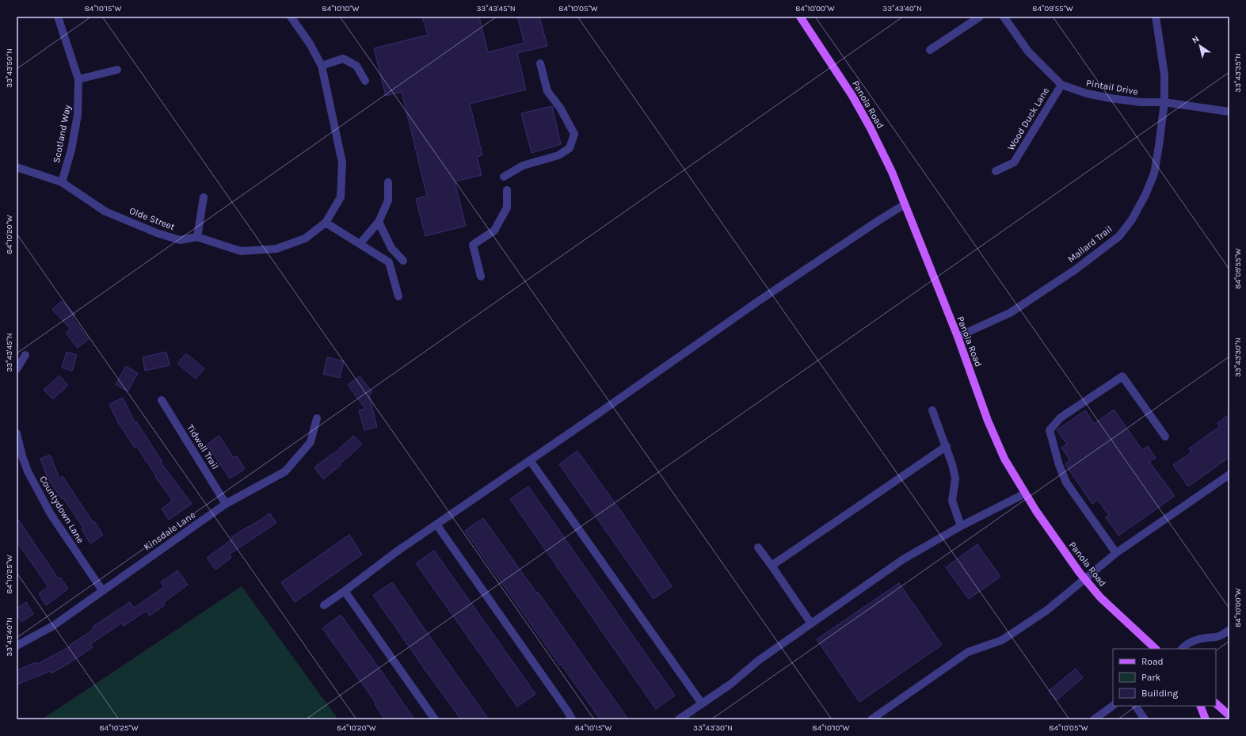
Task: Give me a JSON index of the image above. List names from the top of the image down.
{
  "streets": {
    "main road": ["Panola Road"],
    "street": [
      "Pintail Drive",
      "Wood Duck Lane",
      "Scotland Way",
      "Olde Street",
      "Mallard Trail",
      "Tidwell Trail",
      "Countydown Lane",
      "Kinsdale Lane"
    ]
  },
  "crossings": [
    ["Pintail Drive", "Wood Duck Lane"],
    ["Pintail Drive", "Mallard Trail"],
    ["Panola Road", "Mallard Trail"],
    ["Scotland Way", "Olde Street"],
    ["Tidwell Trail", "Kinsdale Lane"],
    ["Countydown Lane", "Kinsdale Lane"]
  ],
  "legend": ["Road", "Park", "Building"],
  "north": "top left",
  "coordinates": [
    "84°10'15\"W",
    "84°10'10\"W",
    "33°43'45\"N",
    "84°10'05\"W",
    "84°10'00\"W",
    "33°43'40\"N",
    "84°09'55\"W",
    "33°43'50\"N",
    "33°43'35\"N",
    "84°10'20\"W",
    "33°43'30\"N",
    "84°10'25\"W"
  ]
}
